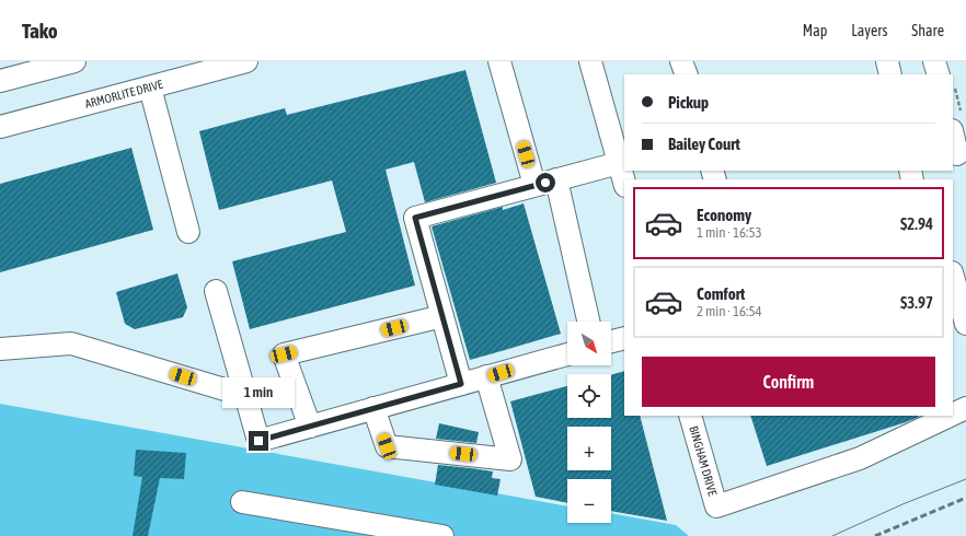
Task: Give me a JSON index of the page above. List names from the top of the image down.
{
  "streets": {
    "street": ["ARMORLITE DRIVE", "BINGHAM DRIVE"]
  },
  "north": "bottom right",
  "page": {
    "header": "Tako",
    "nav": ["Map", "Layers", "Share"],
    "banner": ["Pickup", "Bailey Court"],
    "list": [
      {
        "name": "Economy",
        "note": "1 min · 16:53",
        "value": "$2.94"
      },
      {
        "name": "Comfort",
        "note": "2 min · 16:54",
        "value": "$3.97"
      }
    ],
    "map_buttons": ["+", "−"],
    "buttons": "Confirm",
    "bubble": "1 min"
  }
}
